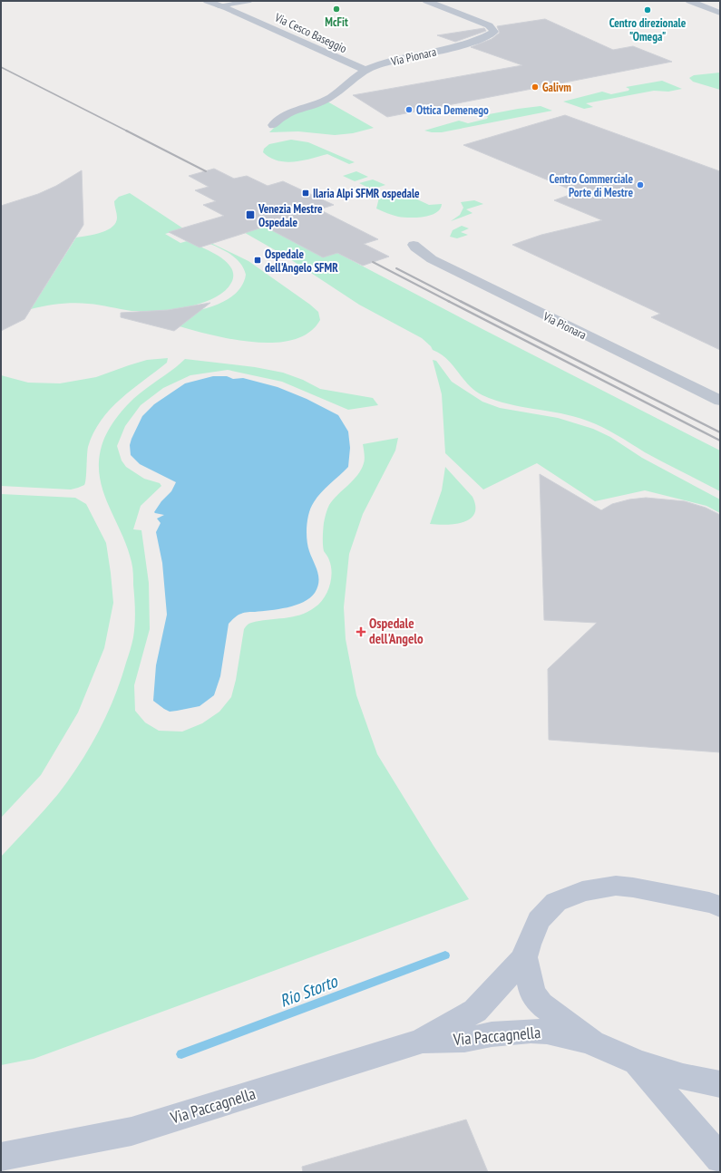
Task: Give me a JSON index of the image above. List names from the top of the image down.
{
  "streets": {
    "main road": ["Via Paccagnella"],
    "street": ["Via Cesco Baseggio", "Via Pionara"]
  },
  "crossings": [
    ["Via Cesco Baseggio", "Via Pionara"]
  ],
  "water": ["Rio Storto"],
  "places": {
    "other": [
      "McFit",
      "Centro direzionale \"Omega\"",
      "Galivm",
      "Ottica Demenego",
      "Centro Commerciale Porte di Mestre"
    ],
    "transit": ["Ilaria Alpi SFMR ospedale", "Venezia Mestre Ospedale", "Ospedale dell'Angelo SFMR"],
    "health": ["Ospedale dell'Angelo"]
  }
}
